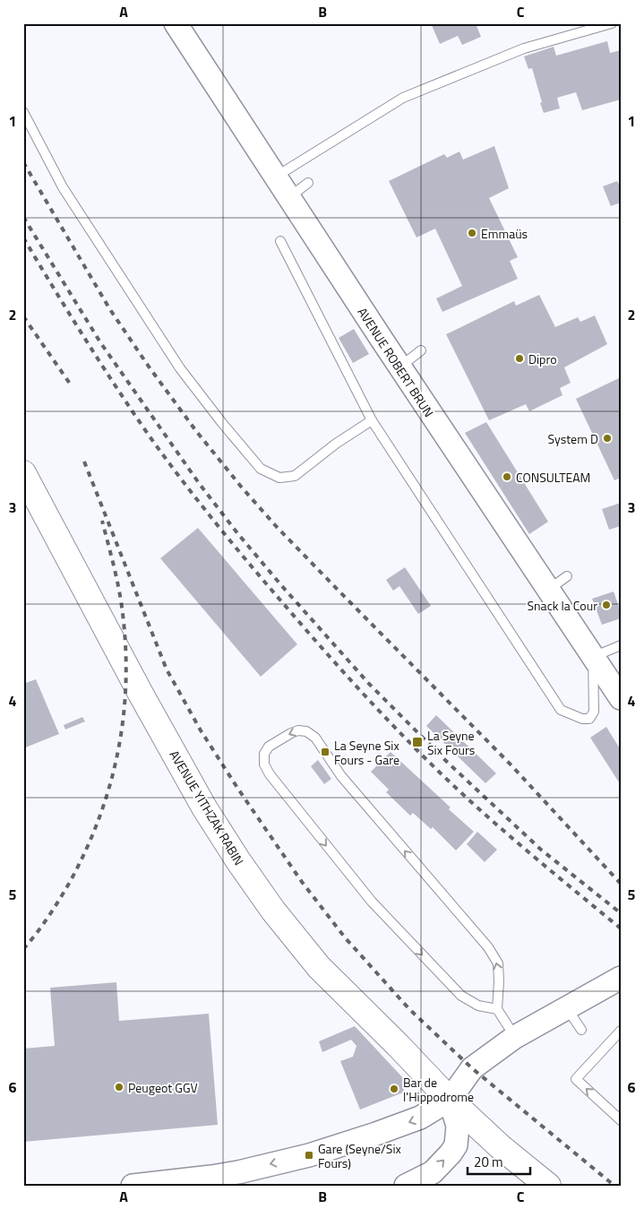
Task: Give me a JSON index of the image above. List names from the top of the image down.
{
  "streets": {
    "main road": ["AVENUE YITHZAK RABIN"],
    "street": ["AVENUE ROBERT BRUN"]
  },
  "places": {
    "other": [
      "Emmaüs",
      "Dipro",
      "System D",
      "CONSULTEAM",
      "Snack la Cour",
      "Peugeot GGV",
      "Bar de l'Hippodrome"
    ],
    "transit": ["La Seyne Six Fours", "La Seyne Six Fours - Gare", "Gare (Seyne/Six Fours)"]
  },
  "scale_bar": "20 m",
  "grid": {
    "columns": ["A", "B", "C"],
    "rows": [
      "1",
      "2",
      "3",
      "4",
      "5",
      "6"
    ]
  }
}
